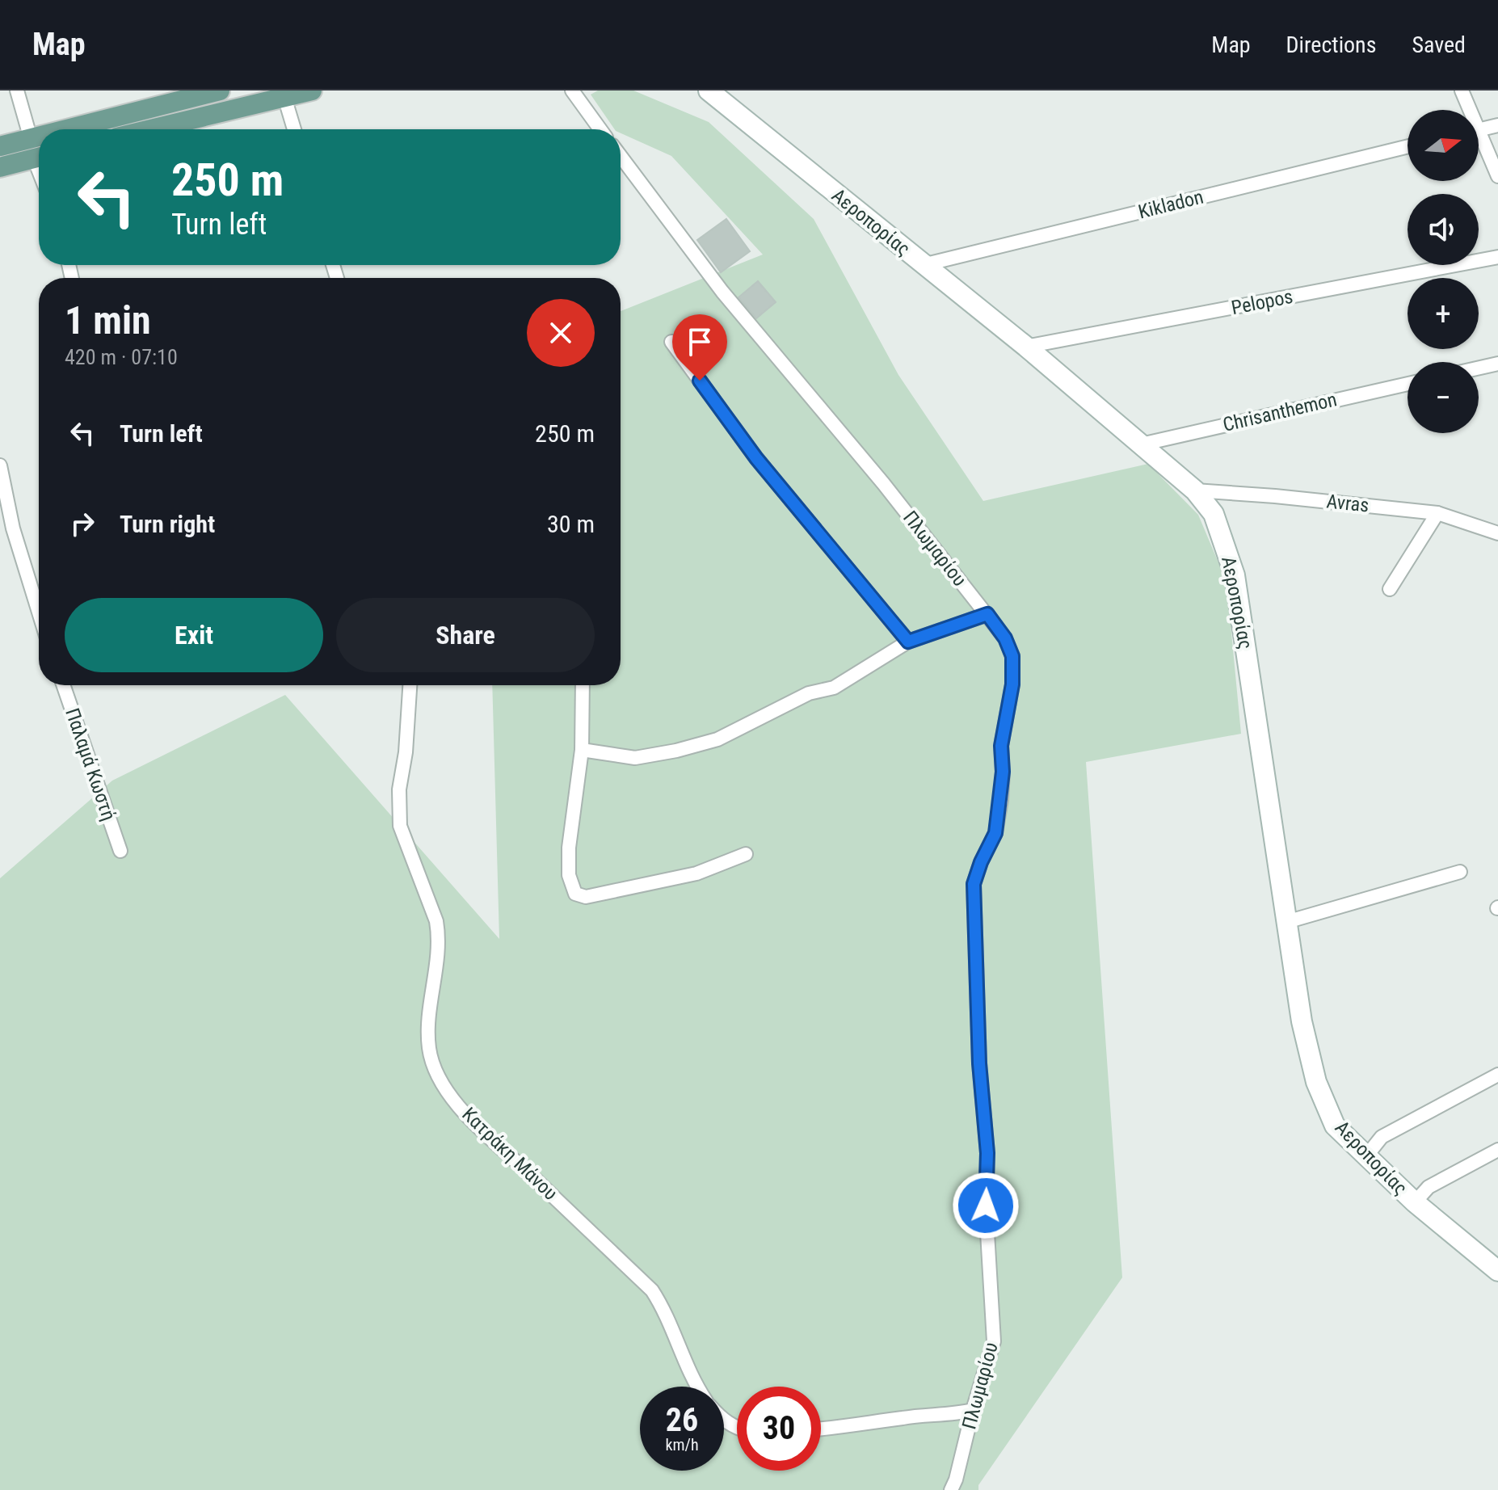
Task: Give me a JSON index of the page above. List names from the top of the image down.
{
  "streets": {
    "street": [
      "Kikladon",
      "Αεροπορίας",
      "Pelopos",
      "Chrisanthemon",
      "Avras",
      "Πλωμαρίου",
      "Παλαμά Κωστή",
      "Κατράκη Μάνου"
    ]
  },
  "crossings": [
    ["Kikladon", "Αεροπορίας"],
    ["Αεροπορίας", "Pelopos"],
    ["Αεροπορίας", "Chrisanthemon"],
    ["Αεροπορίας", "Avras"]
  ],
  "north": "right",
  "page": {
    "header": "Map",
    "nav": ["Map", "Directions", "Saved"],
    "map_buttons": ["+", "−"],
    "turn": ["250 m", "Turn left"],
    "heading": ["1 min", "420 m · 07:10"],
    "list": [
      {
        "name": "Turn left",
        "value": "250 m"
      },
      {
        "name": "Turn right",
        "value": "30 m"
      }
    ],
    "buttons": ["Exit", "Share"],
    "speed": "26 km/h",
    "limit": "30"
  }
}
